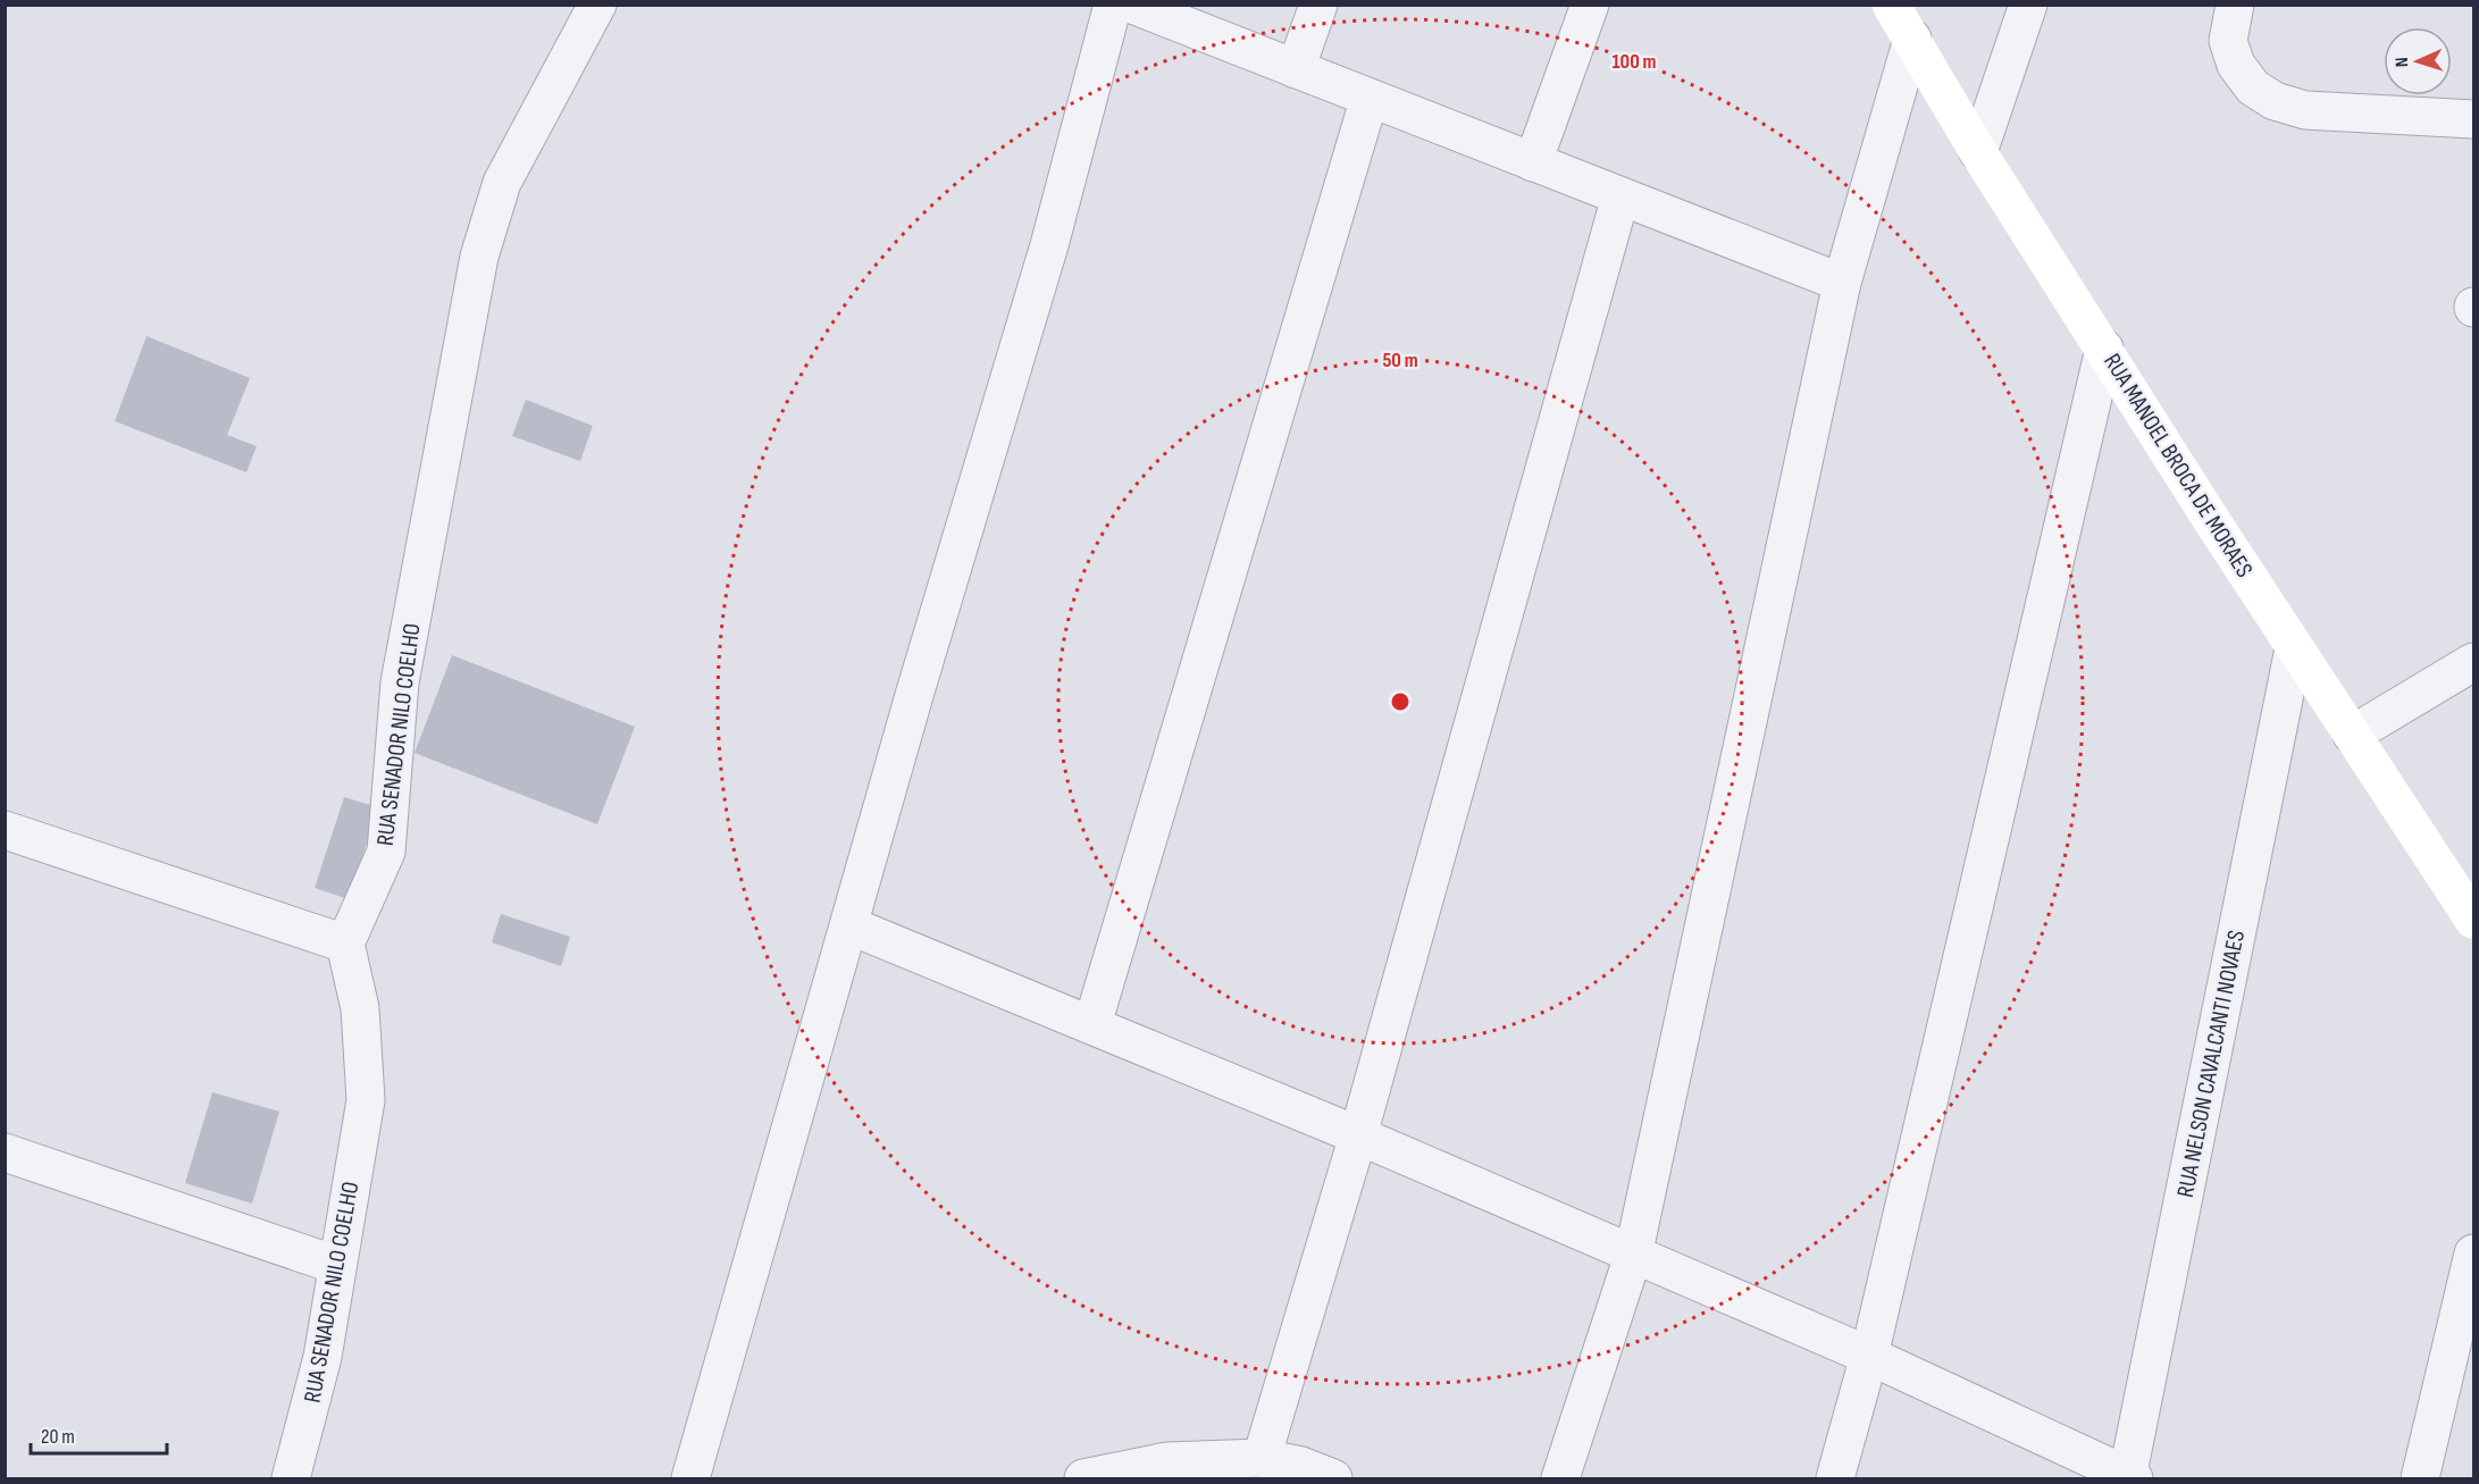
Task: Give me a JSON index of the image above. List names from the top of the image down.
{
  "streets": {
    "street": ["RUA MANOEL BROCA DE MORAES", "RUA SENADOR NILO COELHO", "RUA NELSON CAVALCANTI NOVAES"]
  },
  "crossings": [
    ["RUA MANOEL BROCA DE MORAES", "RUA NELSON CAVALCANTI NOVAES"]
  ],
  "scale_bar": "20 m",
  "north": "left",
  "rings": ["100 m", "50 m"]
}
